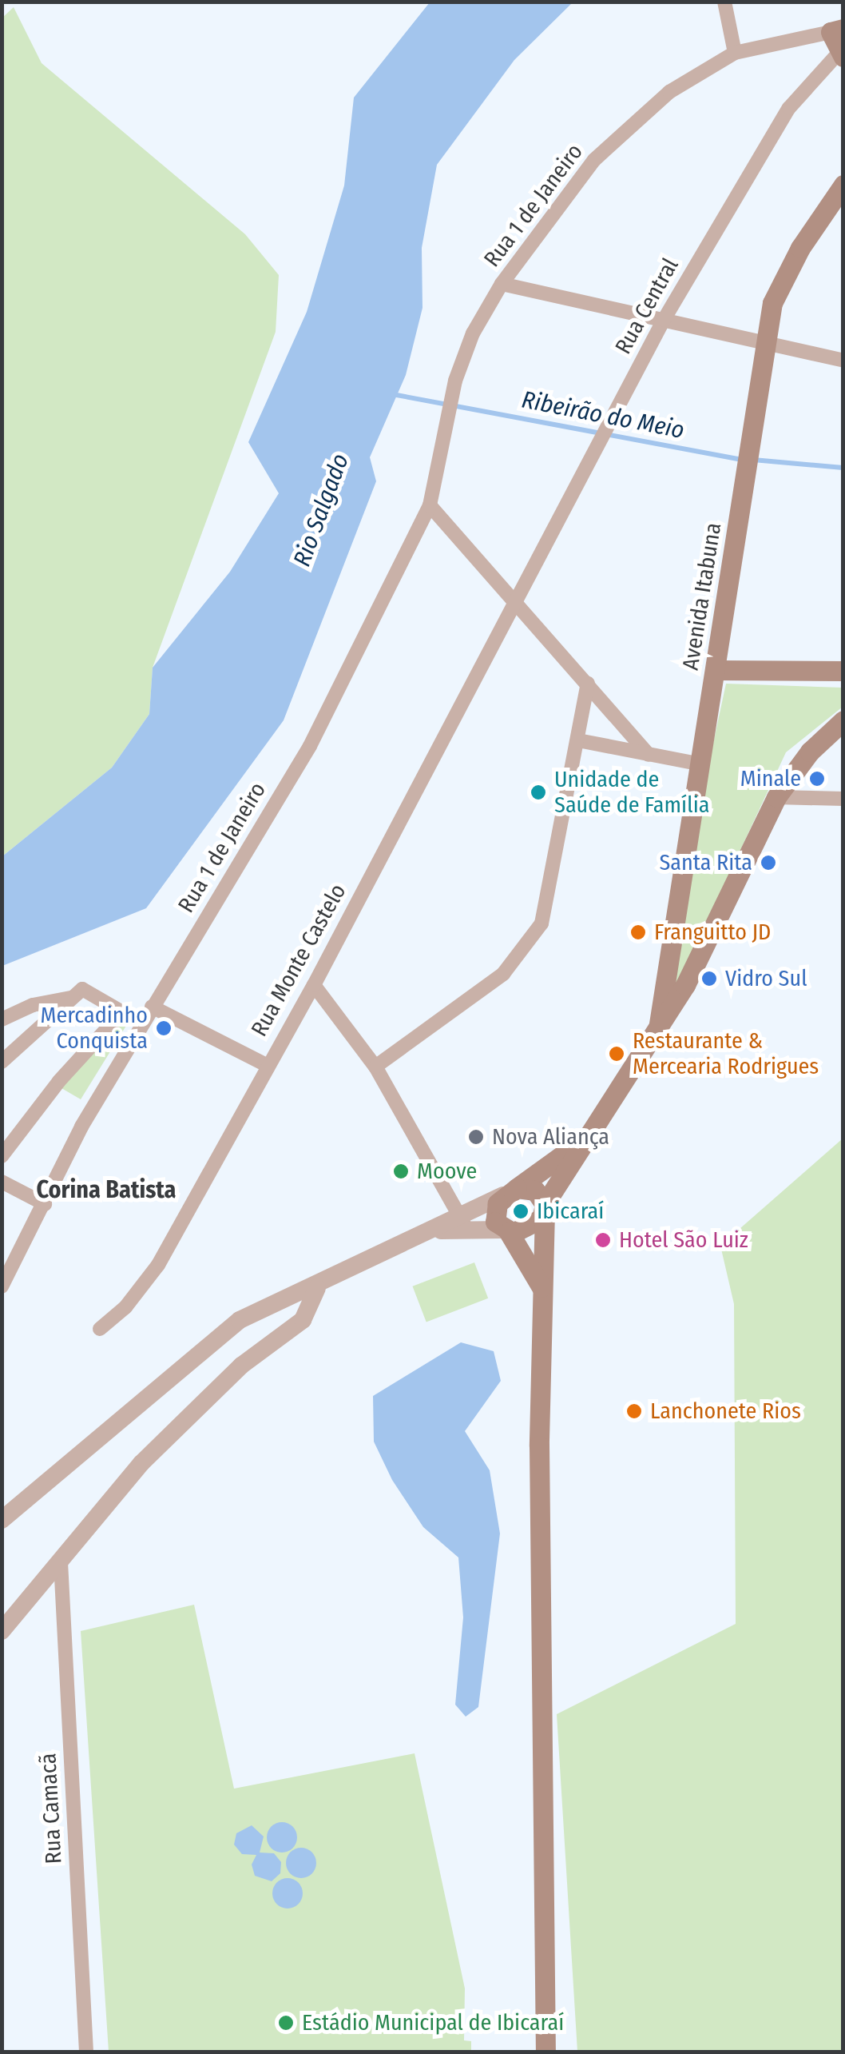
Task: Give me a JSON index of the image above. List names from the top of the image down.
{
  "streets": {
    "main road": ["Avenida Itabuna"],
    "street": [
      "Rua 1 de Janeiro",
      "Rua Central",
      "Rua Monte Castelo",
      "Rua Camacã"
    ]
  },
  "crossings": [
    ["Rua Central", "Rua Monte Castelo"]
  ],
  "districts": ["Corina Batista"],
  "water": ["Ribeirão do Meio", "Rio Salgado"],
  "places": [
    "Minale",
    "Unidade de Saúde de Família",
    "Santa Rita",
    "Franguitto JD",
    "Vidro Sul",
    "Mercadinho Conquista",
    "Restaurante & Mercearia Rodrigues",
    "Nova Aliança",
    "Moove",
    "Ibicaraí",
    "Hotel São Luiz",
    "Lanchonete Rios",
    "Estádio Municipal de Ibicaraí"
  ]
}
